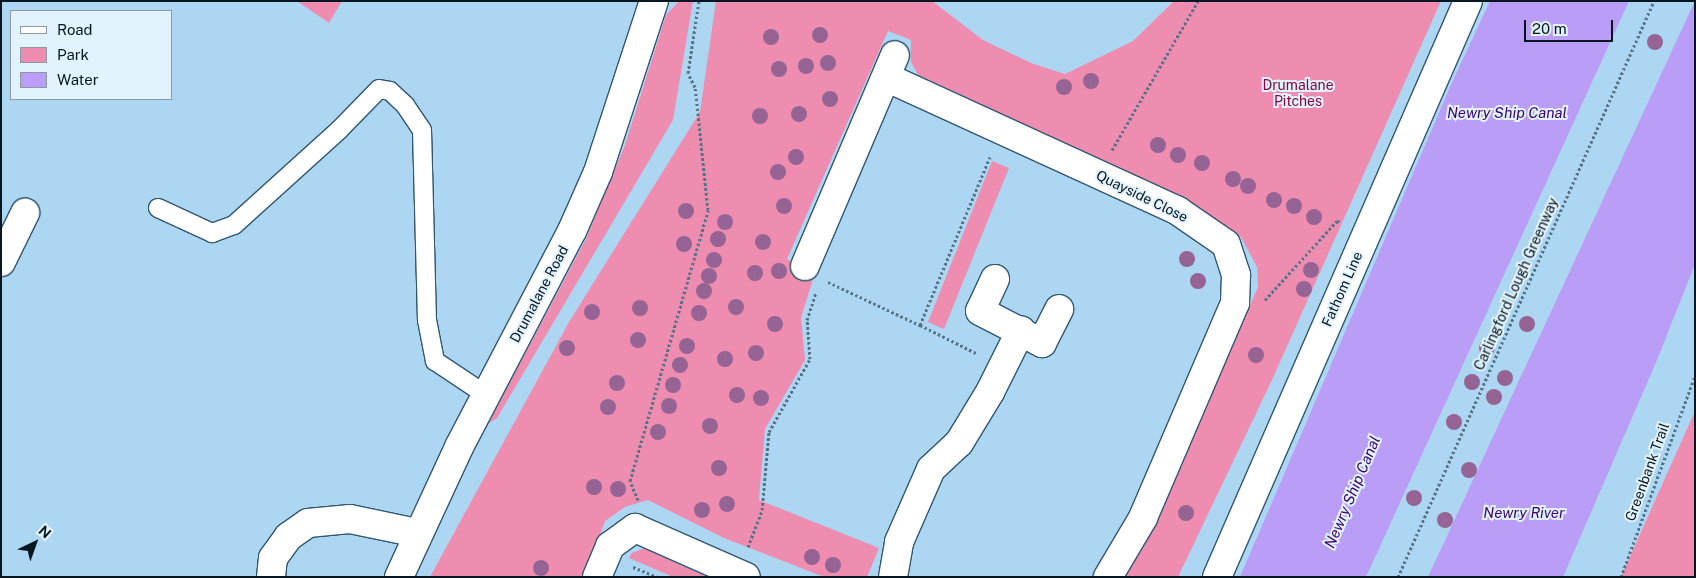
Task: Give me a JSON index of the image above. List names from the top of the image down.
{
  "streets": {
    "street": ["Quayside Close", "Fathom Line", "Drumalane Road"],
    "path": ["Carlingford Lough Greenway", "Greenbank Trail"]
  },
  "water": ["Newry Ship Canal", "Newry River"],
  "parks": ["Drumalane Pitches"],
  "legend": ["Road", "Park", "Water"],
  "scale_bar": "20 m",
  "north": "top right"
}
